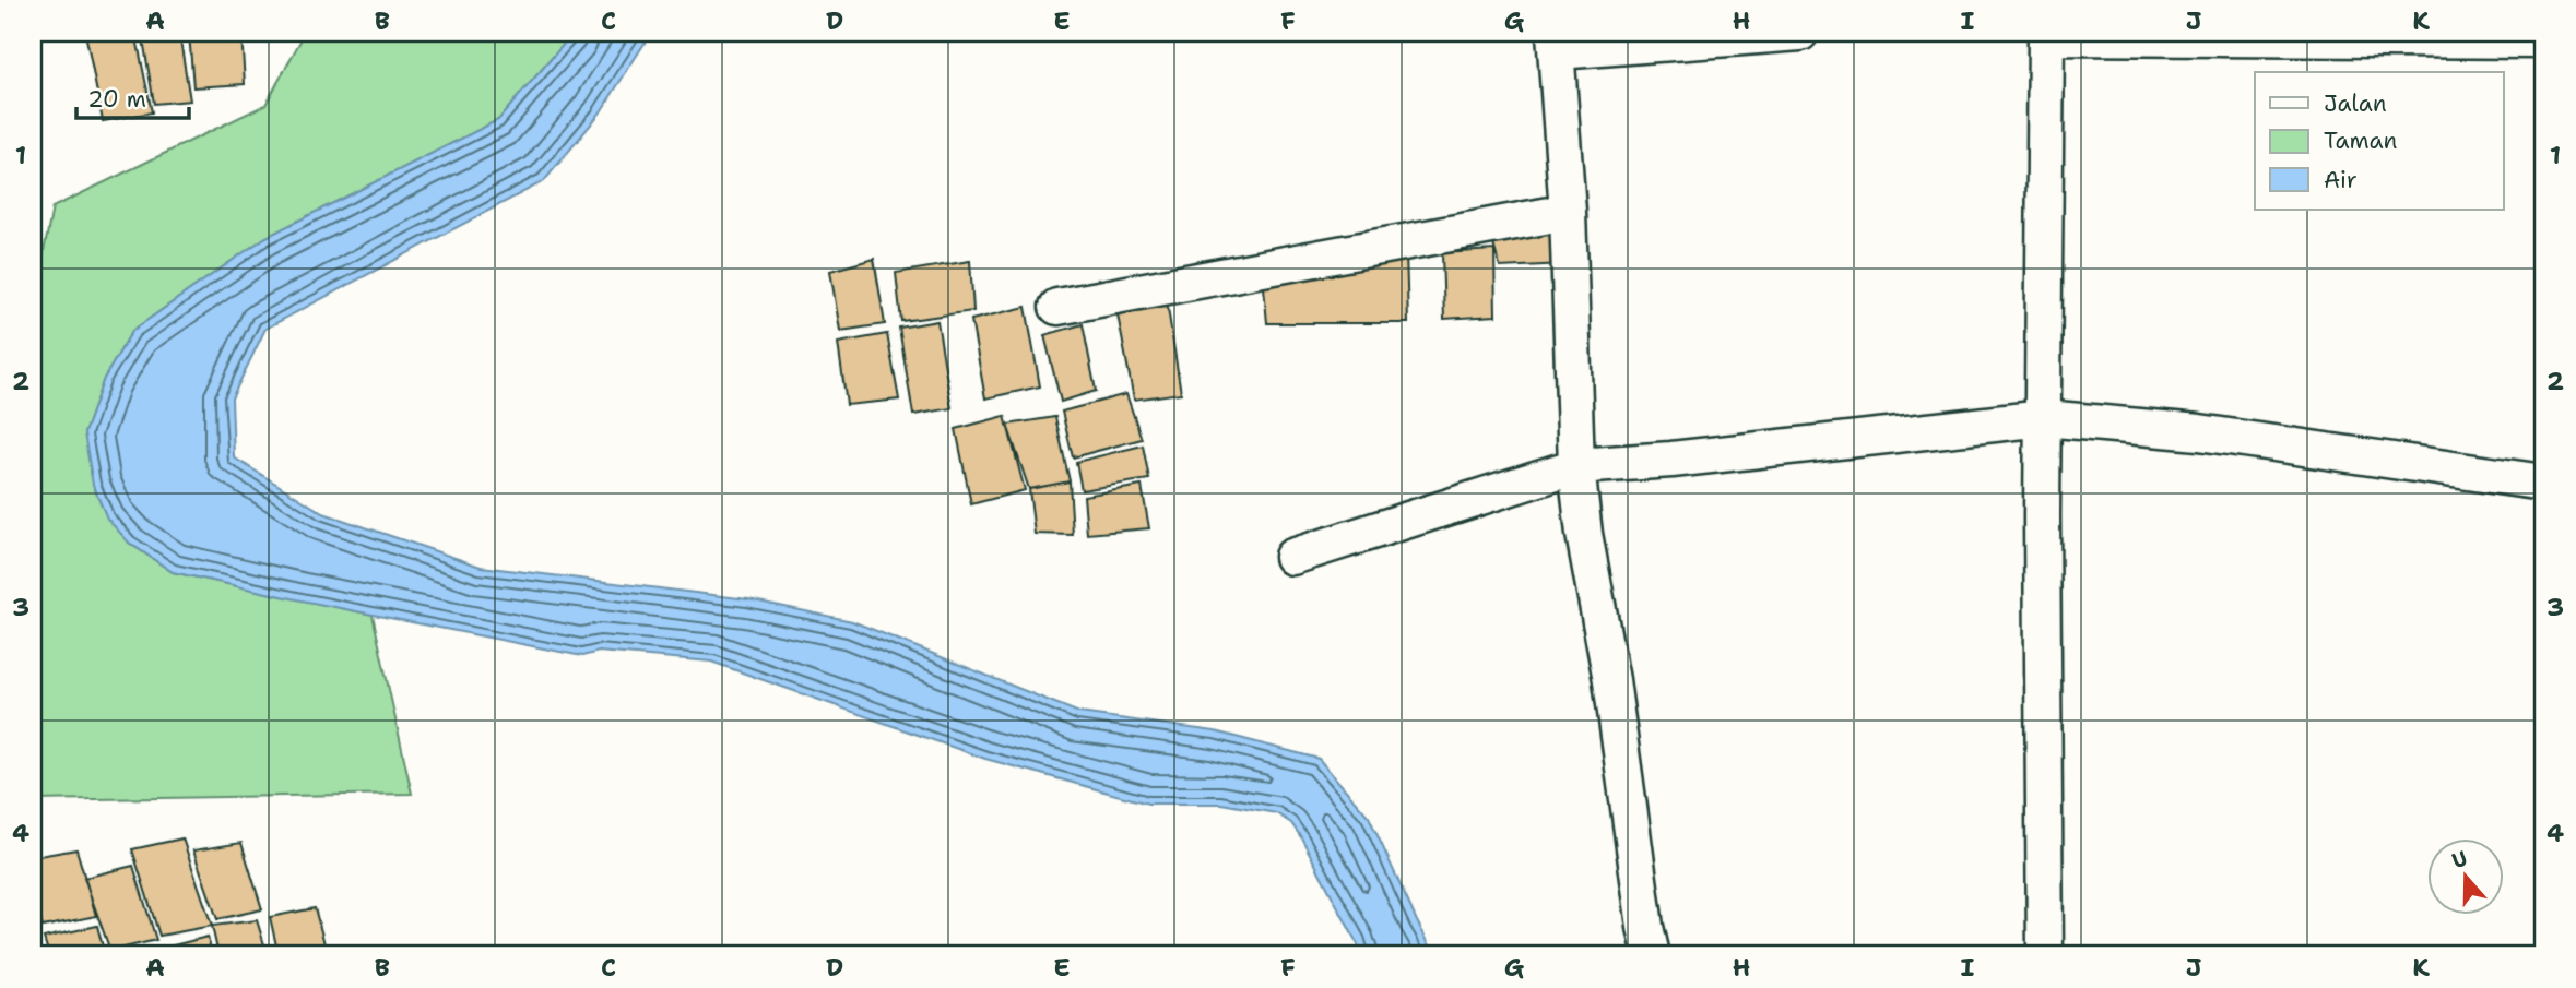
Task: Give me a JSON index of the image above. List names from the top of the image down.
{
  "legend": ["Jalan", "Taman", "Air"],
  "scale_bar": "20 m",
  "north": "top",
  "grid": {
    "columns": [
      "A",
      "B",
      "C",
      "D",
      "E",
      "F",
      "G",
      "H",
      "I",
      "J",
      "K"
    ],
    "rows": [
      "1",
      "2",
      "3",
      "4"
    ]
  }
}
